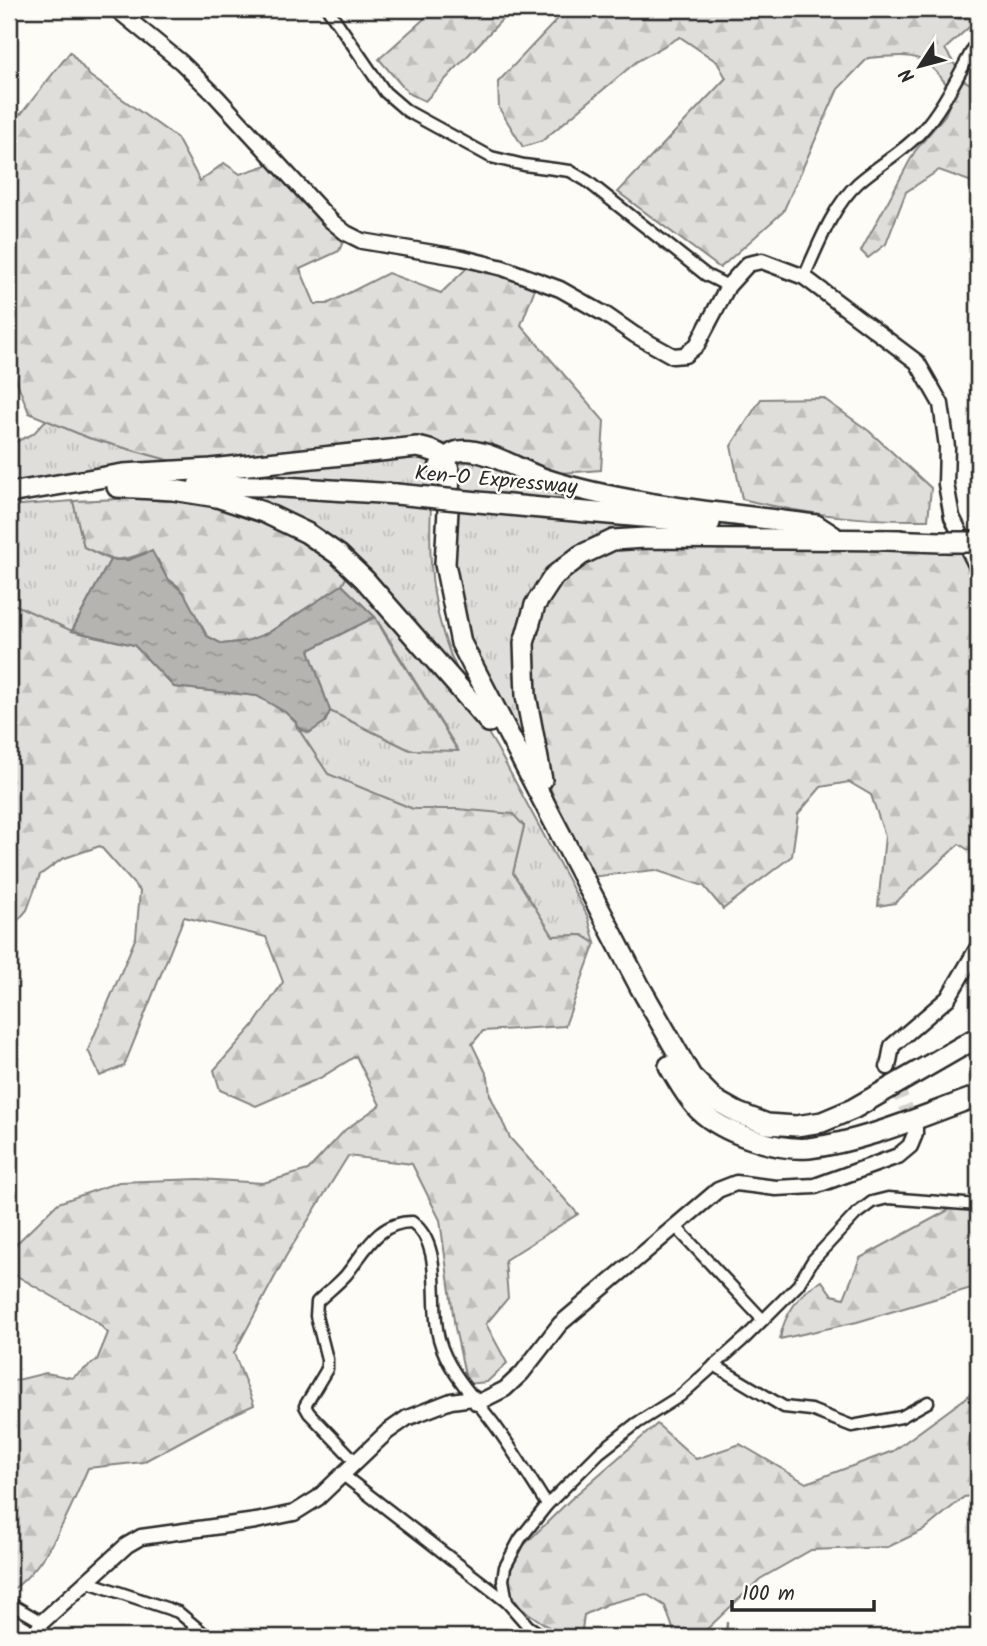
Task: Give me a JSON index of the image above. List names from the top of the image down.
{
  "streets": {
    "highway": ["Ken-O Expressway"]
  },
  "scale_bar": "100 m",
  "north": "bottom left"
}
